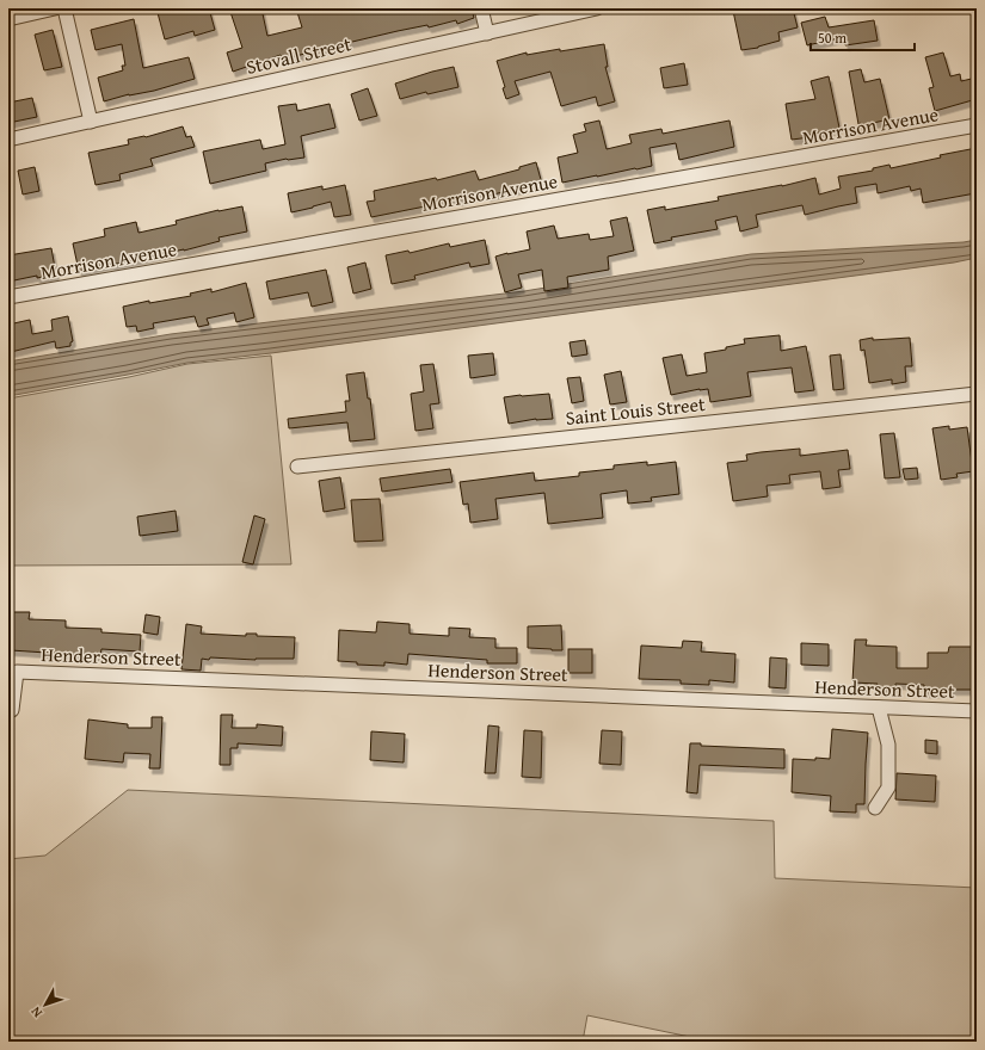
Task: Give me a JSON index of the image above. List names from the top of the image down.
{
  "streets": {
    "street": [
      "Stovall Street",
      "Morrison Avenue",
      "Saint Louis Street",
      "Henderson Street"
    ]
  },
  "scale_bar": "50 m",
  "north": "bottom left"
}
